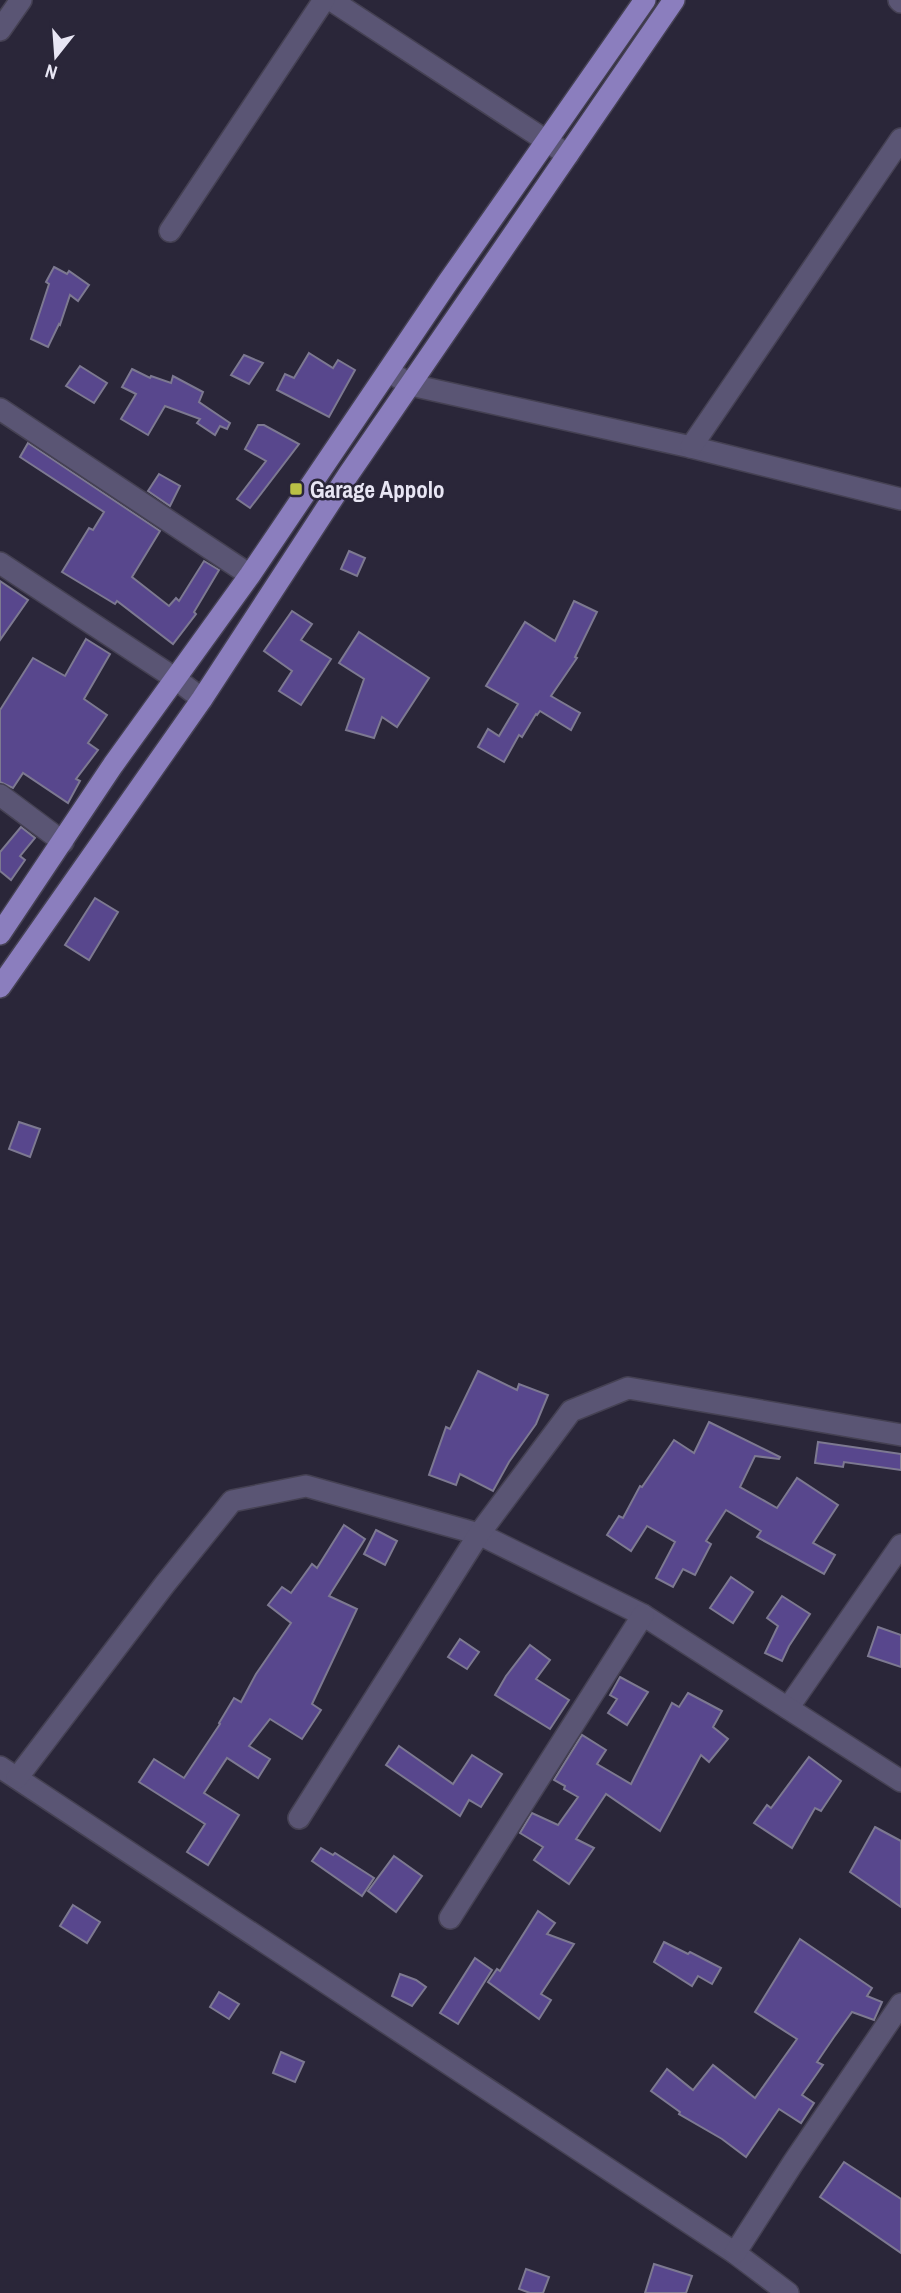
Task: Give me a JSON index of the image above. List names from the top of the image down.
{
  "places": {
    "transit": ["Garage Appolo"]
  },
  "north": "bottom"
}
